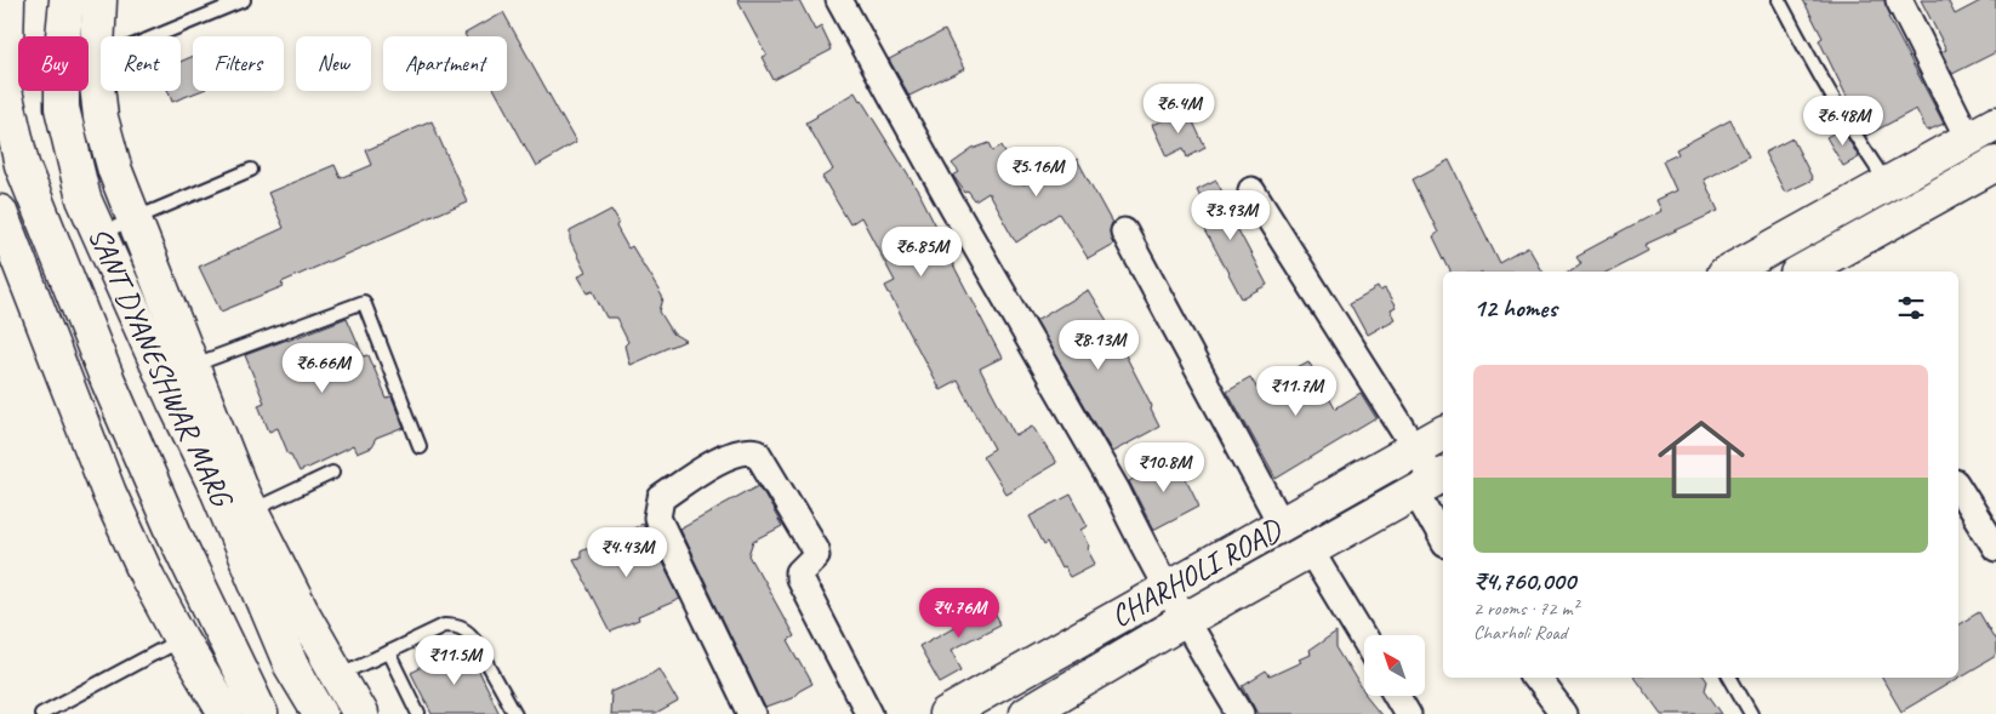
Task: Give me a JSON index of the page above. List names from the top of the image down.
{
  "streets": {
    "street": ["SANT DYANESHWAR MARG", "CHARHOLI ROAD"]
  },
  "north": "top left",
  "page": {
    "chip": [
      "Buy",
      "Rent",
      "Filters",
      "New",
      "Apartment"
    ],
    "price": [
      "₹6.4M",
      "₹6.48M",
      "₹5.16M",
      "₹3.93M",
      "₹6.85M",
      "₹8.13M",
      "₹6.66M",
      "₹11.7M",
      "₹10.8M",
      "₹4.43M",
      "₹4.76M",
      "₹11.5M"
    ],
    "heading": "12 homes",
    "list": [
      {
        "name": "₹4,760,000",
        "note": "2 rooms · 72 m² · Charholi Road"
      }
    ]
  }
}
